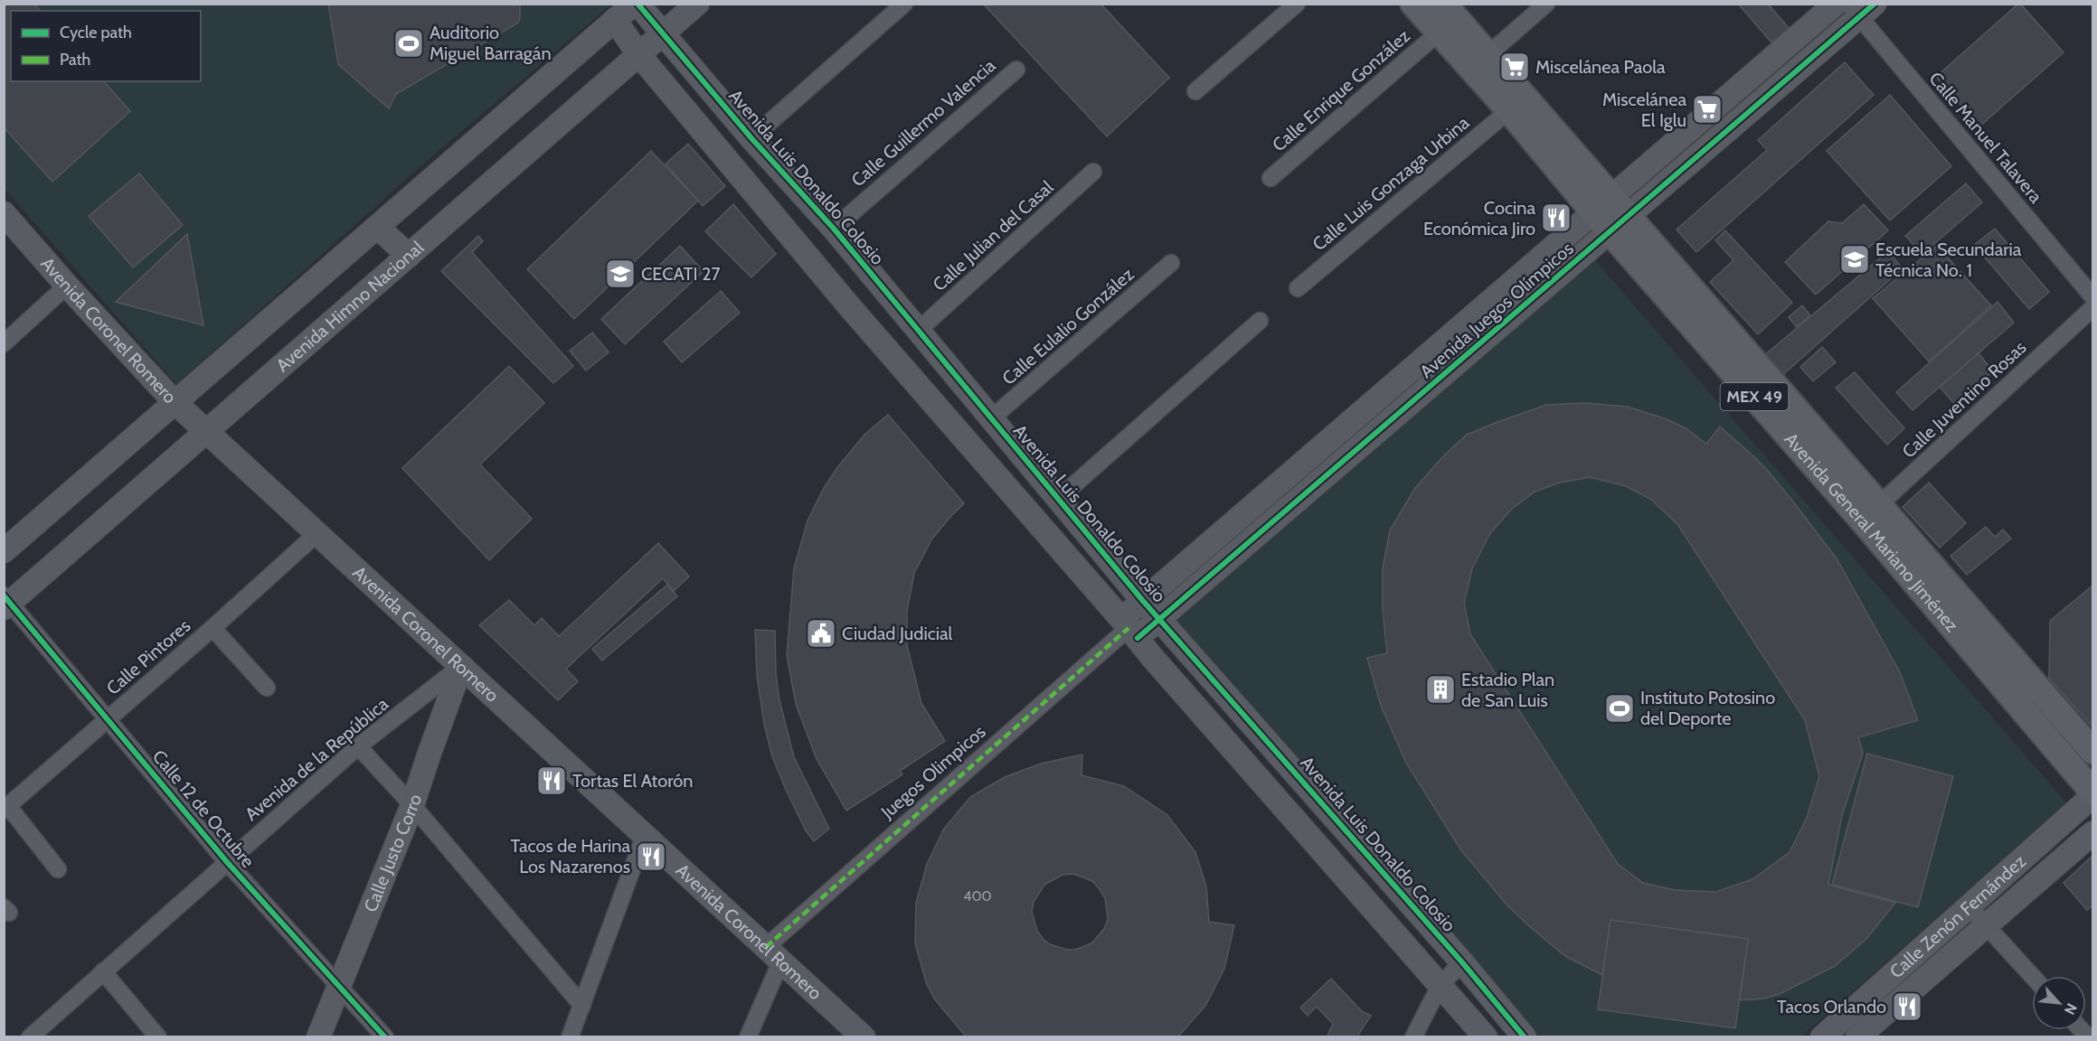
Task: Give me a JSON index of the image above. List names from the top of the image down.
{
  "streets": {
    "main road": ["MEX 49", "Avenida General Mariano Jiménez"],
    "street": [
      "Calle Enrique González",
      "Calle Guillermo Valencia",
      "Calle Manuel Talavera",
      "Avenida Luis Donaldo Colosio",
      "Calle Luis Gonzaga Urbina",
      "Calle Julian del Casal",
      "Avenida Himno Nacional",
      "Avenida Juegos Olímpicos",
      "Calle Eulalio González",
      "Avenida Coronel Romero",
      "Calle Juventino Rosas",
      "Calle Pintores",
      "Avenida de la República",
      "Juegos Olimpicos",
      "Calle 12 de Octubre",
      "Calle Justo Corro",
      "Calle Zenón Fernández"
    ]
  },
  "crossings": [
    ["Calle Enrique González", "Avenida General Mariano Jiménez"],
    ["Calle Guillermo Valencia", "Avenida Luis Donaldo Colosio"],
    ["Calle Manuel Talavera", "Avenida Juegos Olímpicos"],
    ["Avenida Luis Donaldo Colosio", "Calle Julian del Casal"],
    ["Avenida Luis Donaldo Colosio", "Avenida Himno Nacional"],
    ["Avenida Luis Donaldo Colosio", "Avenida Juegos Olímpicos"],
    ["Avenida Luis Donaldo Colosio", "Calle Eulalio González"],
    ["Calle Luis Gonzaga Urbina", "Avenida General Mariano Jiménez"],
    ["Avenida Himno Nacional", "Avenida Coronel Romero"],
    ["Avenida Himno Nacional", "Calle 12 de Octubre"],
    ["Avenida Juegos Olímpicos", "Avenida General Mariano Jiménez"],
    ["Avenida Juegos Olímpicos", "Juegos Olimpicos"],
    ["Avenida Coronel Romero", "Calle Pintores"],
    ["Avenida Coronel Romero", "Avenida de la República"],
    ["Avenida Coronel Romero", "Juegos Olimpicos"],
    ["Avenida Coronel Romero", "Calle Justo Corro"],
    ["Calle Juventino Rosas", "Avenida General Mariano Jiménez"],
    ["Calle Pintores", "Calle 12 de Octubre"],
    ["Avenida de la República", "Calle 12 de Octubre"],
    ["Avenida de la República", "Calle Justo Corro"],
    ["Calle 12 de Octubre", "Calle Justo Corro"]
  ],
  "places": {
    "sports": ["Auditorio Miguel Barragán", "Instituto Potosino del Deporte"],
    "supermarket": ["Miscelánea Paola", "Miscelánea El Iglu"],
    "restaurant": [
      "Cocina Económica Jiro",
      "Tortas El Atorón",
      "Tacos de Harina Los Nazarenos",
      "Tacos Orlando"
    ],
    "school or university": ["Escuela Secundaria Técnica No. 1", "CECATI 27"],
    "public building": ["Ciudad Judicial"],
    "building": ["Estadio Plan de San Luis"]
  },
  "house_numbers": ["400"],
  "legend": ["Cycle path", "Path"],
  "north": "bottom right"
}
